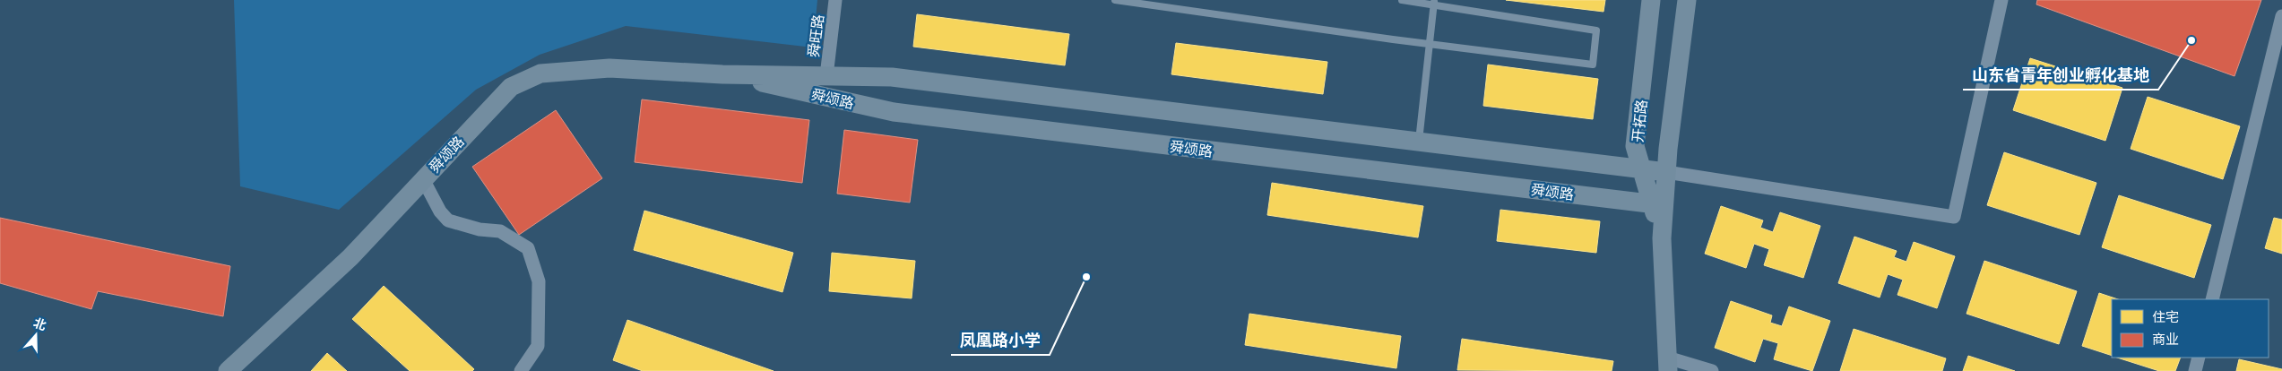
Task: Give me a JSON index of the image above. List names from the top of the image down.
{
  "streets": {
    "main road": ["舜颂路", "开拓路"],
    "street": ["舜旺路"]
  },
  "crossings": [
    ["舜旺路", "舜颂路"],
    ["舜颂路", "开拓路"]
  ],
  "places": ["山东省青年创业孵化基地", "凤凰路小学"],
  "legend": ["住宅", "商业"],
  "north": "top"
}
